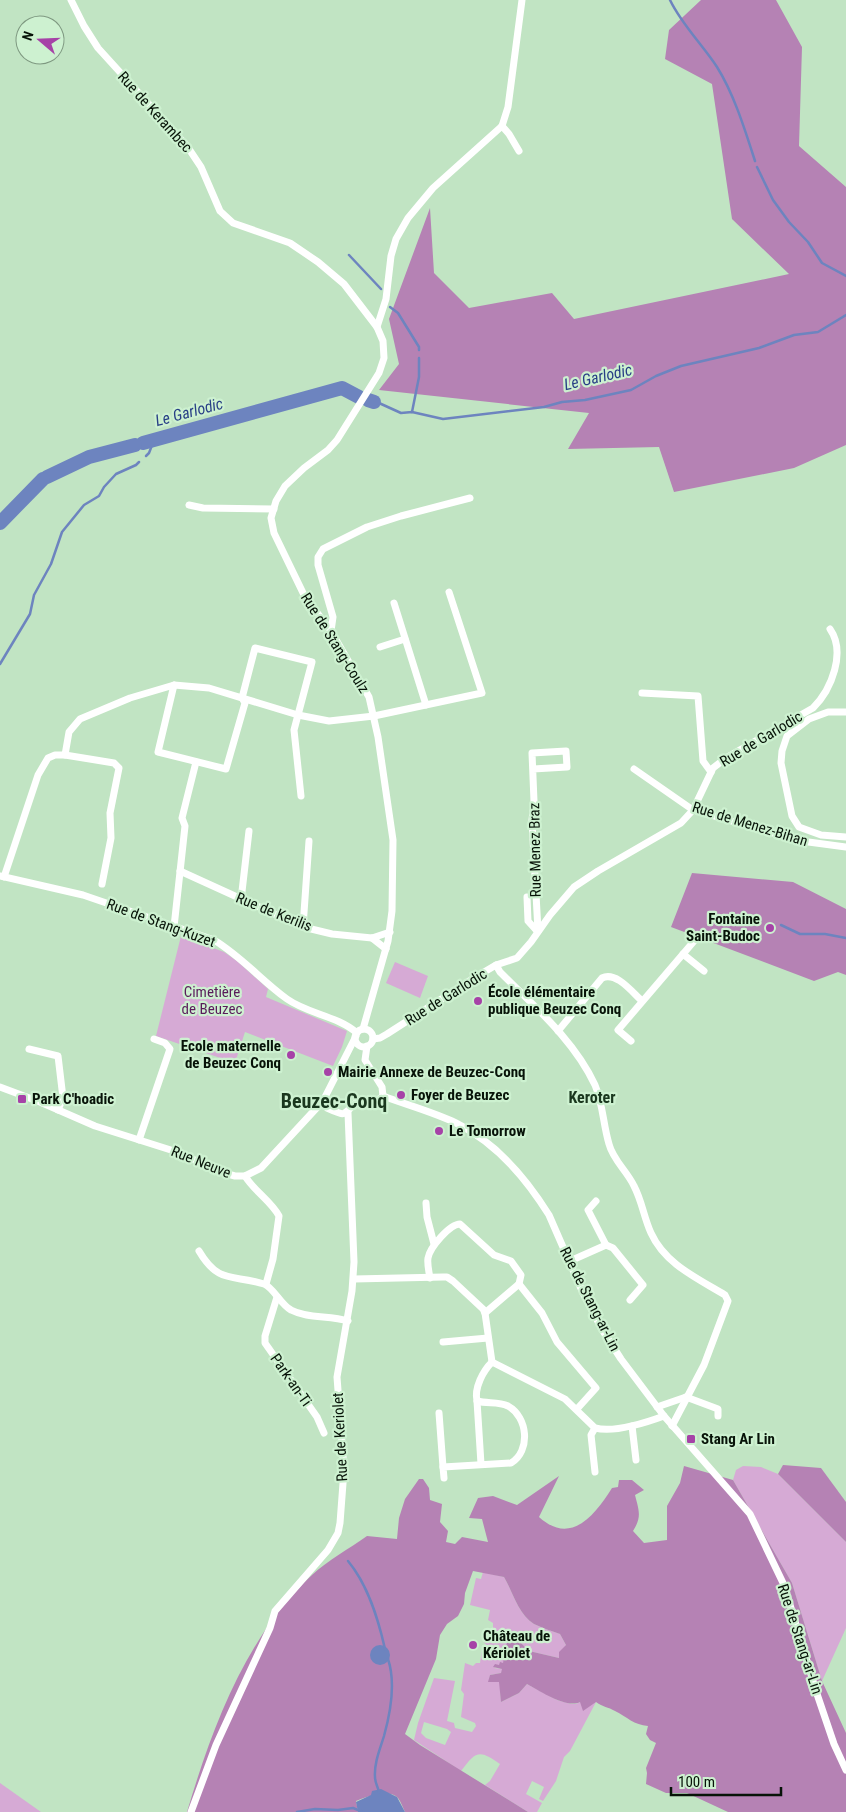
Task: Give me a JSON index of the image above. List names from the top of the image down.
{
  "streets": {
    "street": [
      "Rue de Kerambec",
      "Rue de Stang-Coulz",
      "Rue de Garlodic",
      "Rue de Menez-Bihan",
      "Rue Menez Braz",
      "Rue de Kerilis",
      "Rue de Stang-Kuzet",
      "Rue Neuve",
      "Rue de Stang-ar-Lin",
      "Park-an-Ti",
      "Rue de Keriolet"
    ]
  },
  "crossings": [
    ["Rue de Kerambec", "Rue de Stang-Coulz"],
    ["Rue de Stang-Coulz", "Rue de Garlodic"],
    ["Rue de Stang-Coulz", "Rue de Kerilis"],
    ["Rue de Stang-Coulz", "Rue de Stang-Kuzet"],
    ["Rue de Stang-Coulz", "Rue Neuve"],
    ["Rue de Garlodic", "Rue de Menez-Bihan"],
    ["Rue de Garlodic", "Rue Menez Braz"],
    ["Rue de Garlodic", "Rue de Stang-Kuzet"],
    ["Rue de Garlodic", "Rue Neuve"],
    ["Rue de Stang-Kuzet", "Rue Neuve"]
  ],
  "districts": ["Keroter", "Beuzec-Conq"],
  "water": ["Le Garlodic"],
  "parks": ["Cimetière de Beuzec"],
  "places": {
    "other": [
      "Fontaine Saint-Budoc",
      "École élémentaire publique Beuzec Conq",
      "Ecole maternelle de Beuzec Conq",
      "Mairie Annexe de Beuzec-Conq",
      "Foyer de Beuzec",
      "Le Tomorrow",
      "Château de Kériolet"
    ],
    "transit": ["Park C'hoadic", "Stang Ar Lin"]
  },
  "scale_bar": "100 m",
  "north": "left"
}
